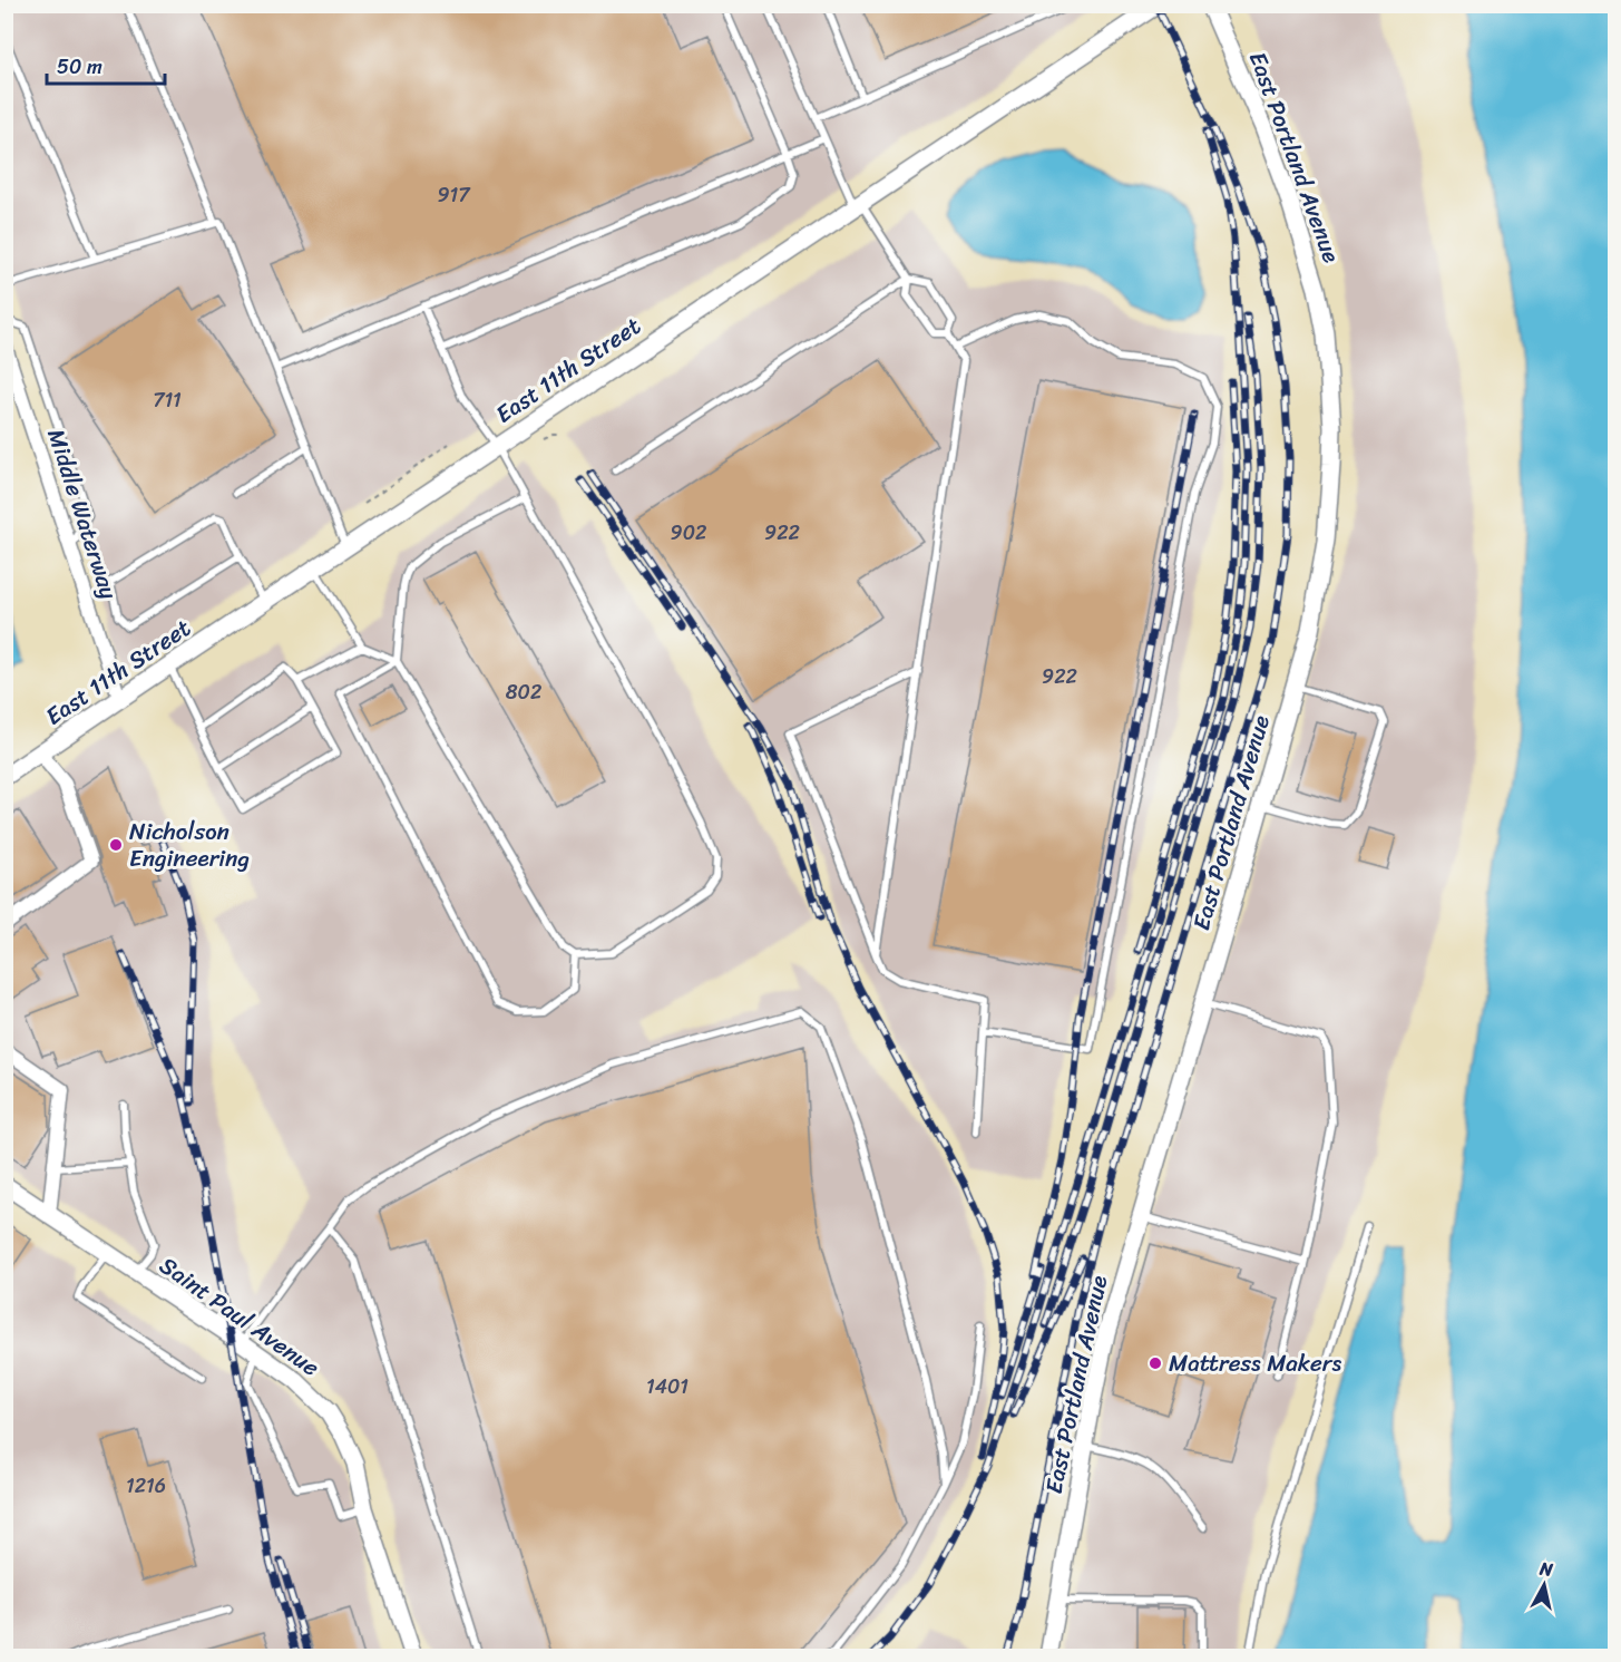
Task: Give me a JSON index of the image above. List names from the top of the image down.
{
  "streets": {
    "street": [
      "East Portland Avenue",
      "East 11th Street",
      "Middle Waterway",
      "Saint Paul Avenue"
    ]
  },
  "crossings": [
    ["East 11th Street", "Middle Waterway"]
  ],
  "places": ["Nicholson Engineering", "Mattress Makers"],
  "house_numbers": [
    "917",
    "711",
    "902",
    "922",
    "922",
    "802",
    "1401",
    "1216"
  ],
  "scale_bar": "50 m",
  "north": "top"
}
